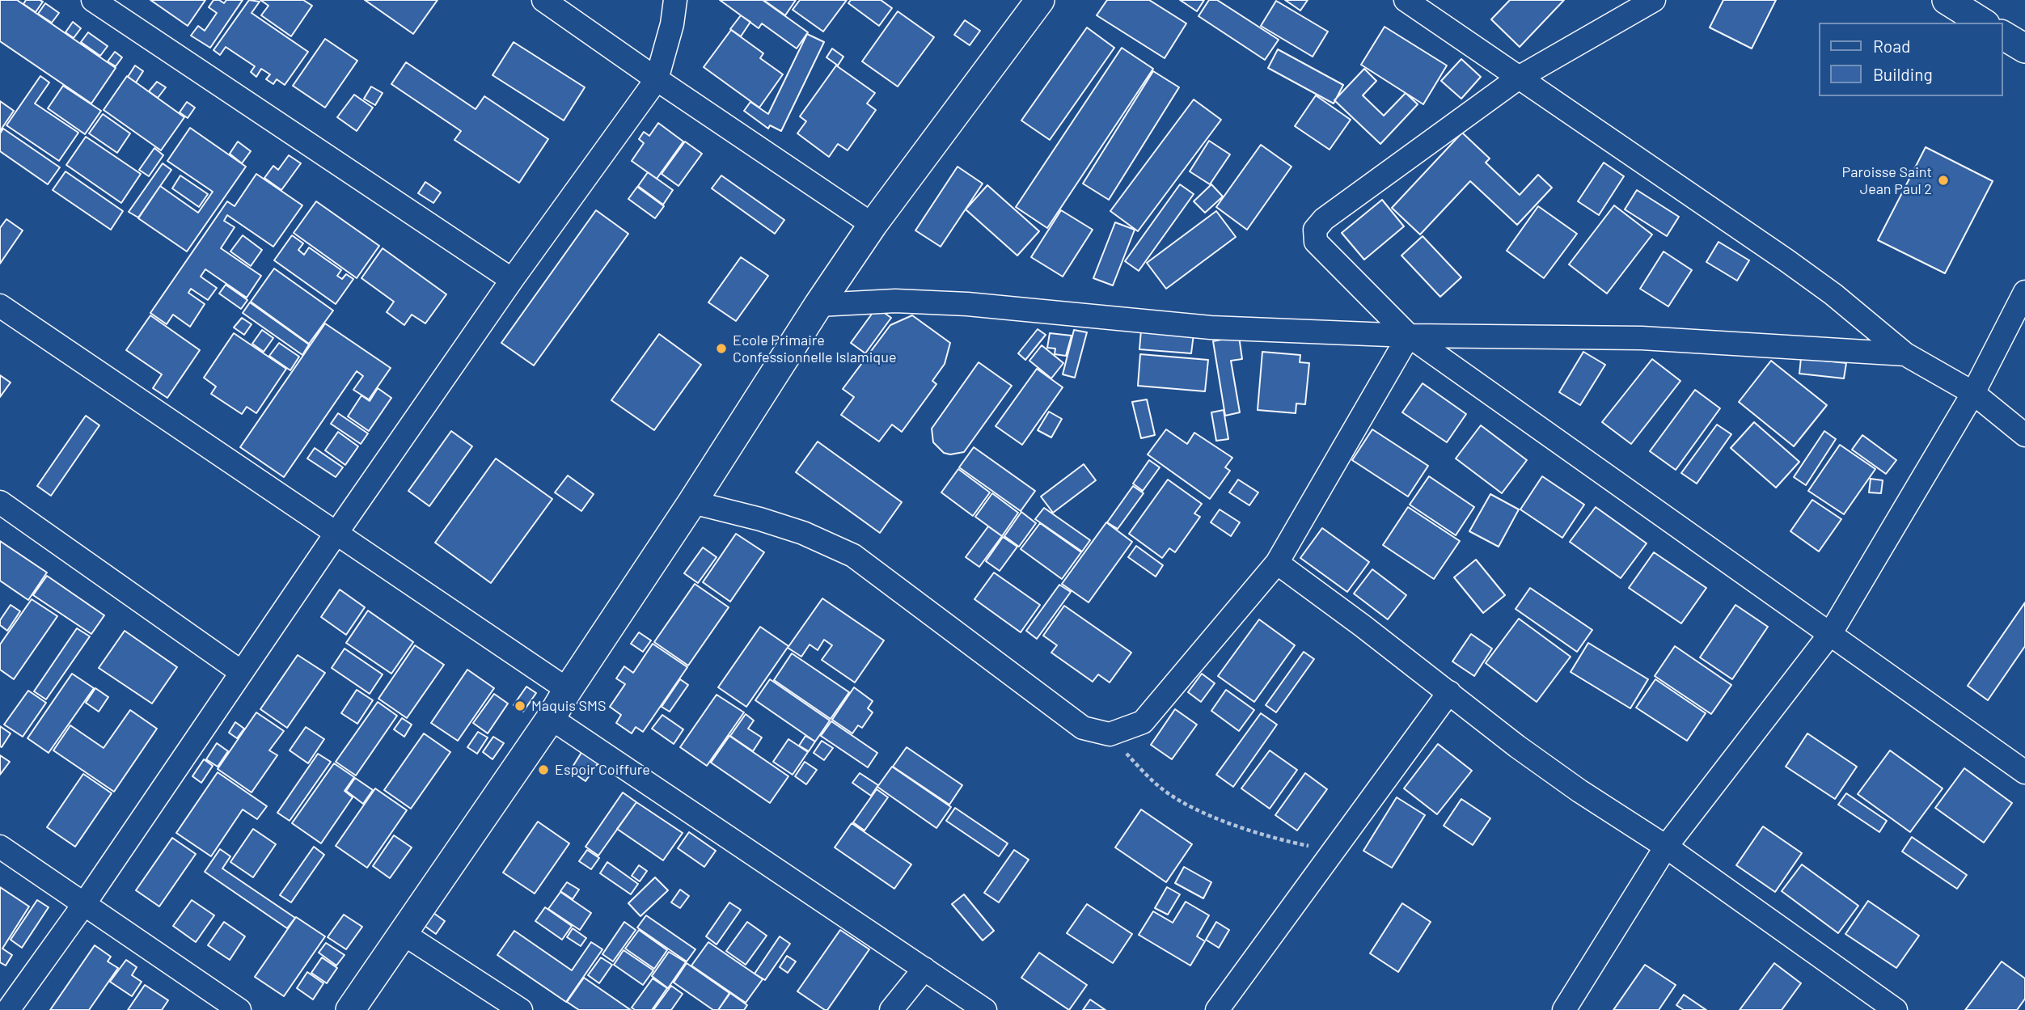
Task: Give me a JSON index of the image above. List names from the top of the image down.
{
  "places": [
    "Paroisse Saint Jean Paul 2",
    "Ecole Primaire Confessionnelle Islamique",
    "Maquis SMS",
    "Espoir Coiffure"
  ],
  "legend": ["Road", "Building"]
}
